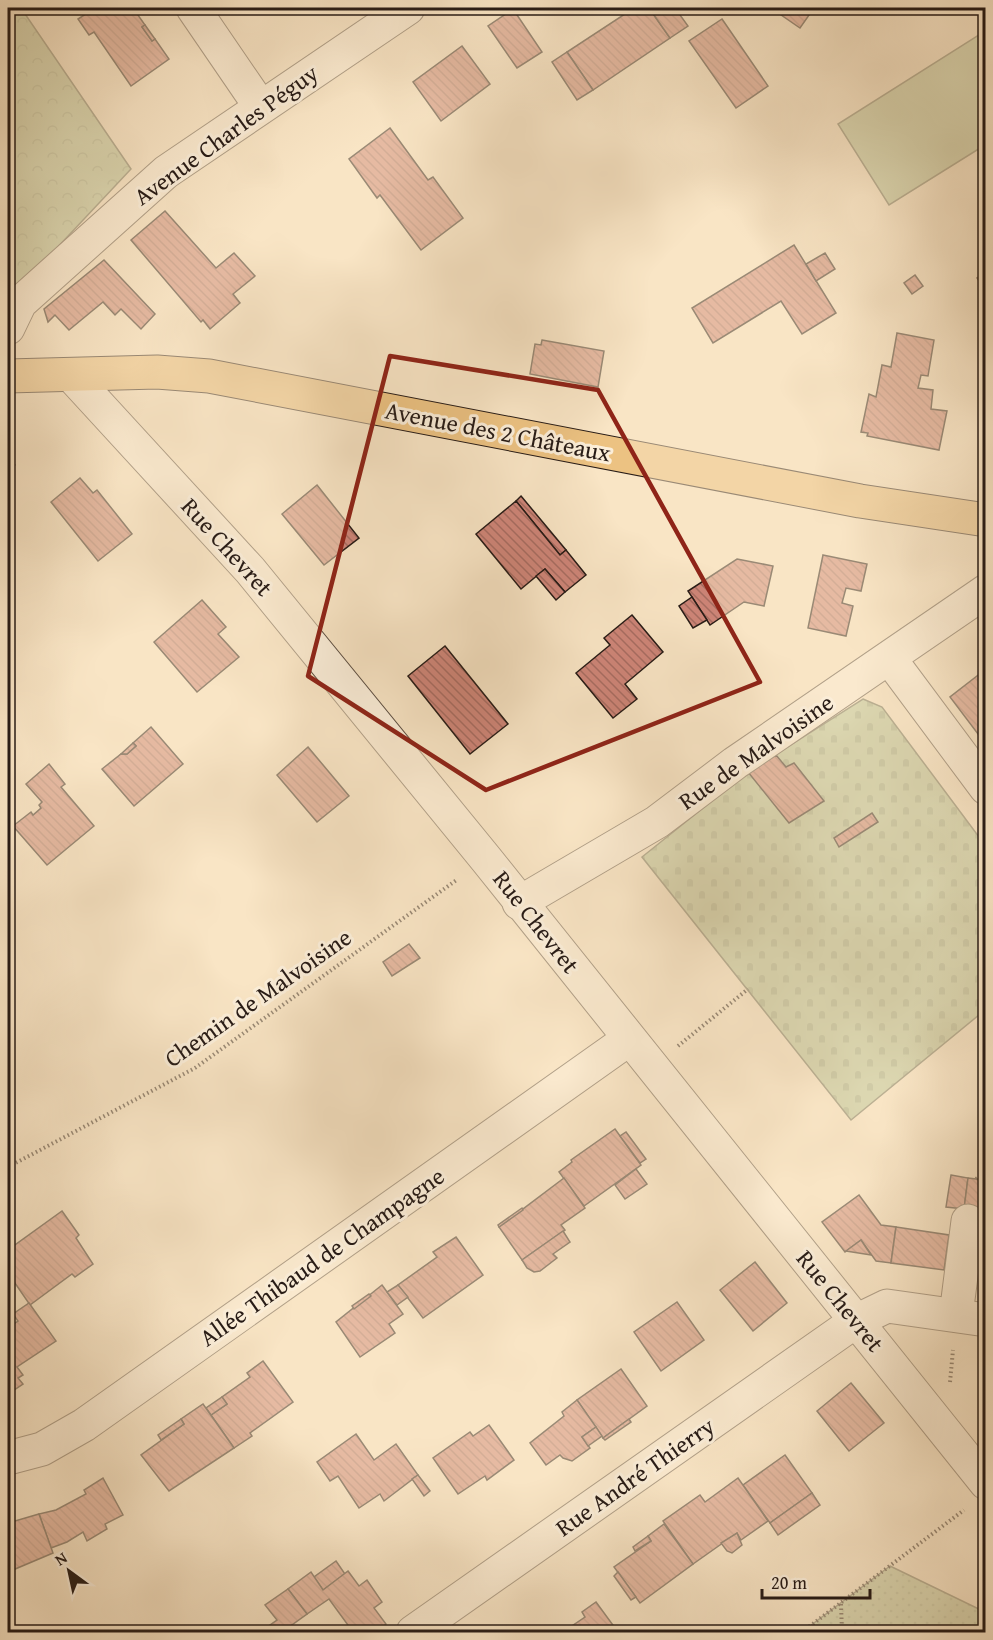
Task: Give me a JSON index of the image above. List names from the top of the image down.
{
  "streets": {
    "main road": ["Avenue des 2 Châteaux"],
    "street": [
      "Avenue Charles Péguy",
      "Rue Chevret",
      "Rue de Malvoisine",
      "Allée Thibaud de Champagne",
      "Rue André Thierry"
    ],
    "path": ["Chemin de Malvoisine"]
  },
  "crossings": [
    ["Avenue des 2 Châteaux", "Rue Chevret"],
    ["Rue Chevret", "Rue de Malvoisine"],
    ["Rue Chevret", "Chemin de Malvoisine"],
    ["Rue Chevret", "Allée Thibaud de Champagne"],
    ["Rue Chevret", "Rue André Thierry"]
  ],
  "scale_bar": "20 m",
  "north": "top left"
}
